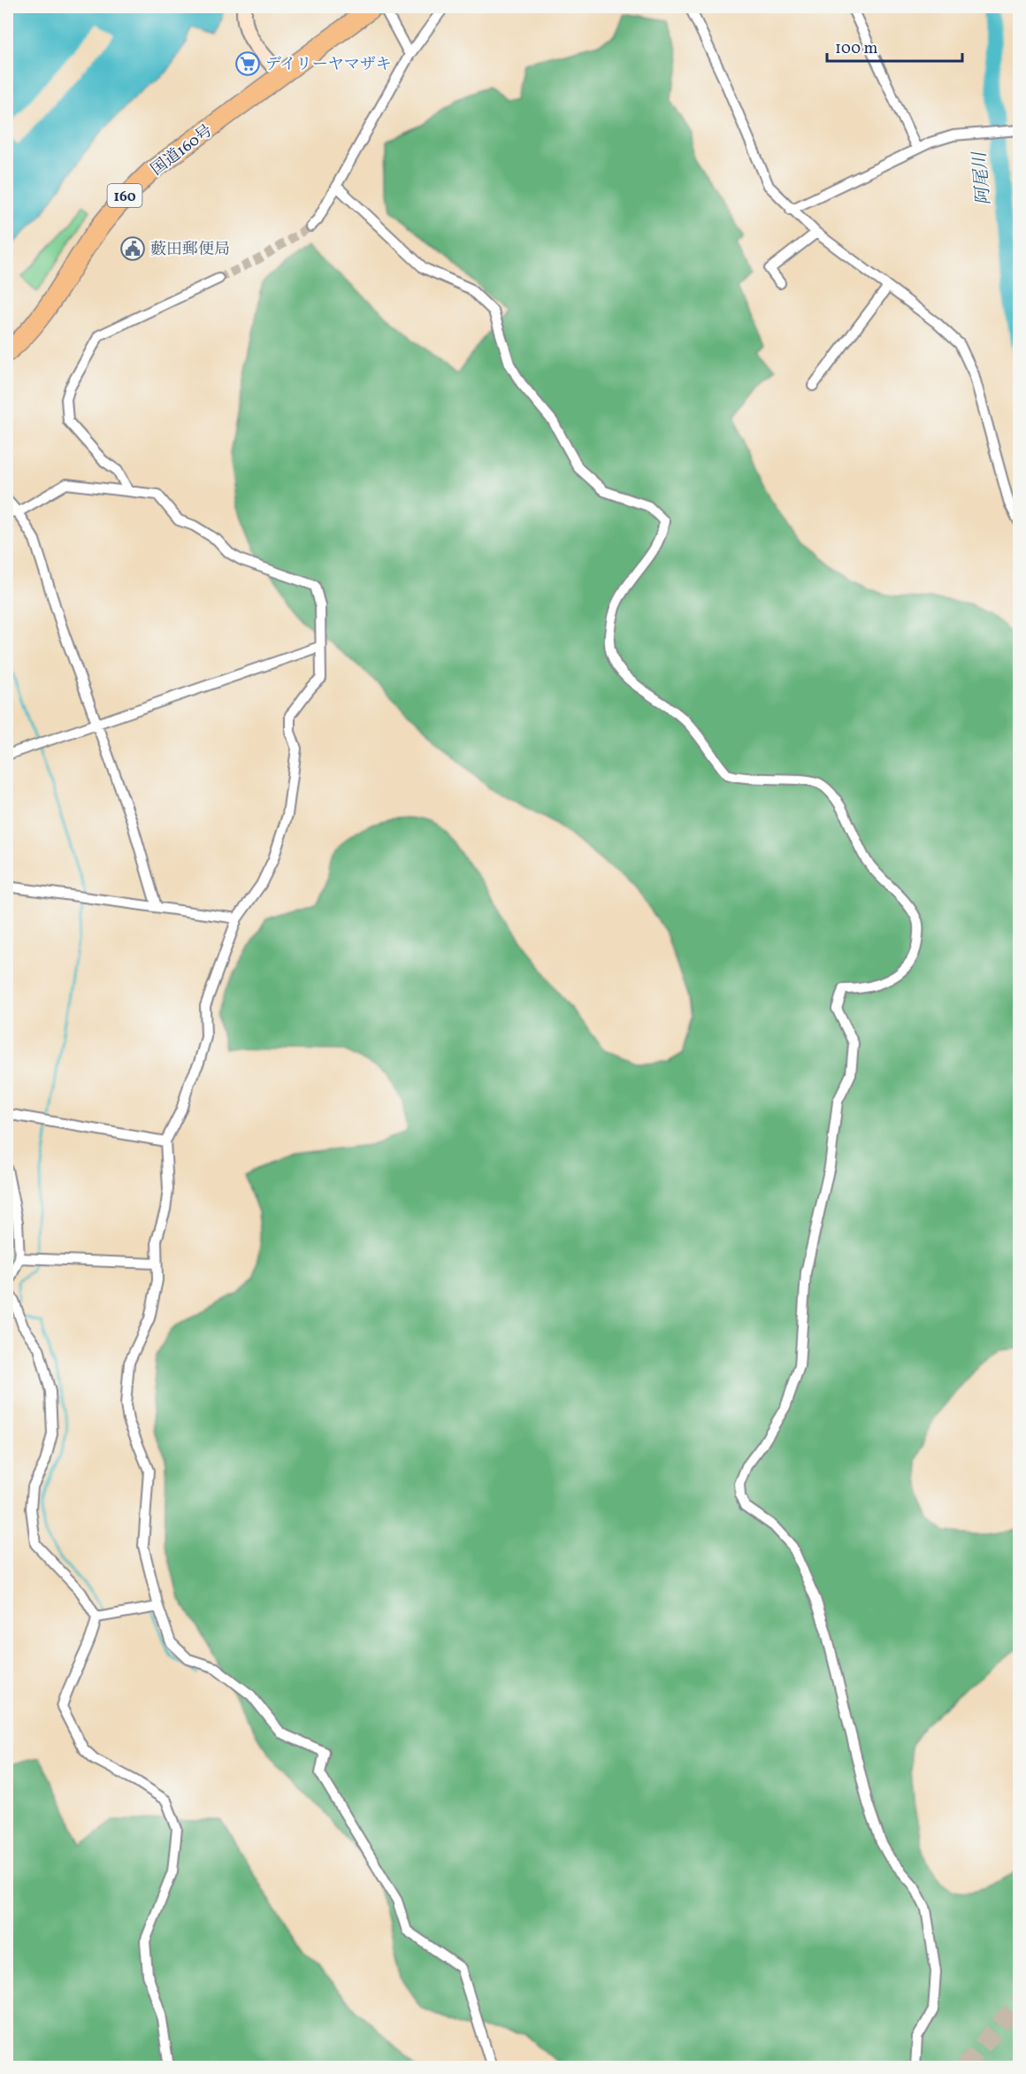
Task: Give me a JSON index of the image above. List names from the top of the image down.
{
  "streets": {
    "highway": ["国道160号", "160"]
  },
  "water": ["阿尾川"],
  "places": {
    "supermarket": ["デイリーヤマザキ"],
    "public building": ["藪田郵便局"]
  },
  "scale_bar": "100 m"
}
